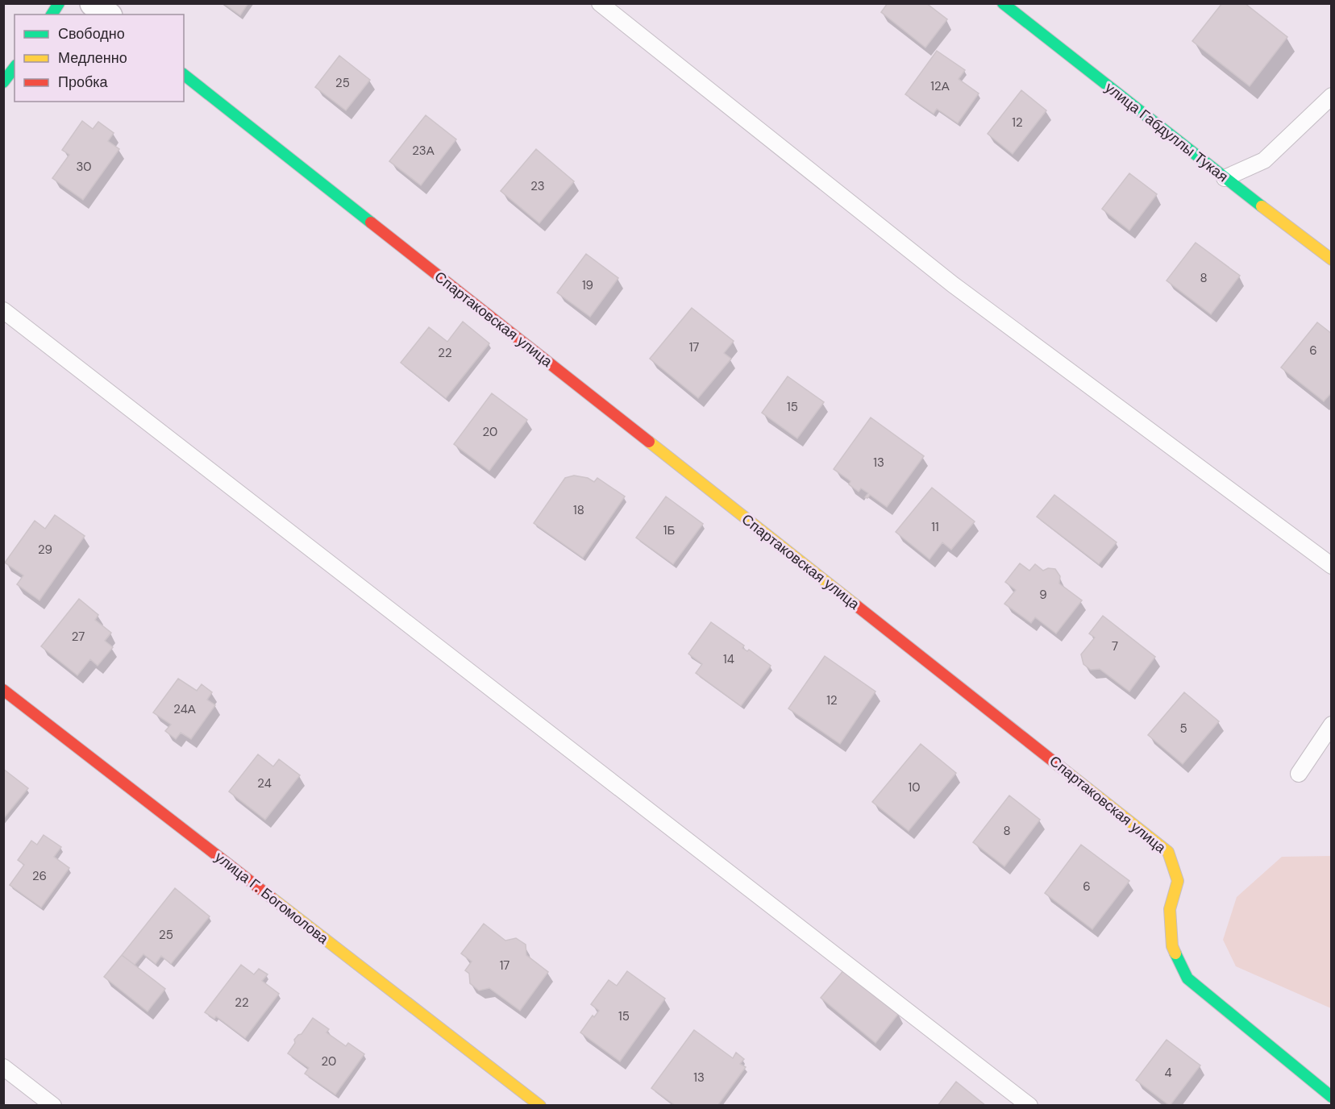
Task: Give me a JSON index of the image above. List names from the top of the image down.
{
  "streets": {
    "street": ["улица Габдуллы Тукая", "Спартаковская улица", "улица Г. Богомолова"]
  },
  "house_numbers": [
    "25",
    "12А",
    "12",
    "23А",
    "30",
    "23",
    "8",
    "19",
    "17",
    "6",
    "22",
    "15",
    "20",
    "13",
    "18",
    "11",
    "1Б",
    "29",
    "9",
    "27",
    "7",
    "14",
    "12",
    "24А",
    "5",
    "24",
    "10",
    "8",
    "26",
    "6",
    "25",
    "17",
    "22",
    "15",
    "20",
    "4",
    "13"
  ],
  "legend": ["Свободно", "Медленно", "Пробка"]
}
